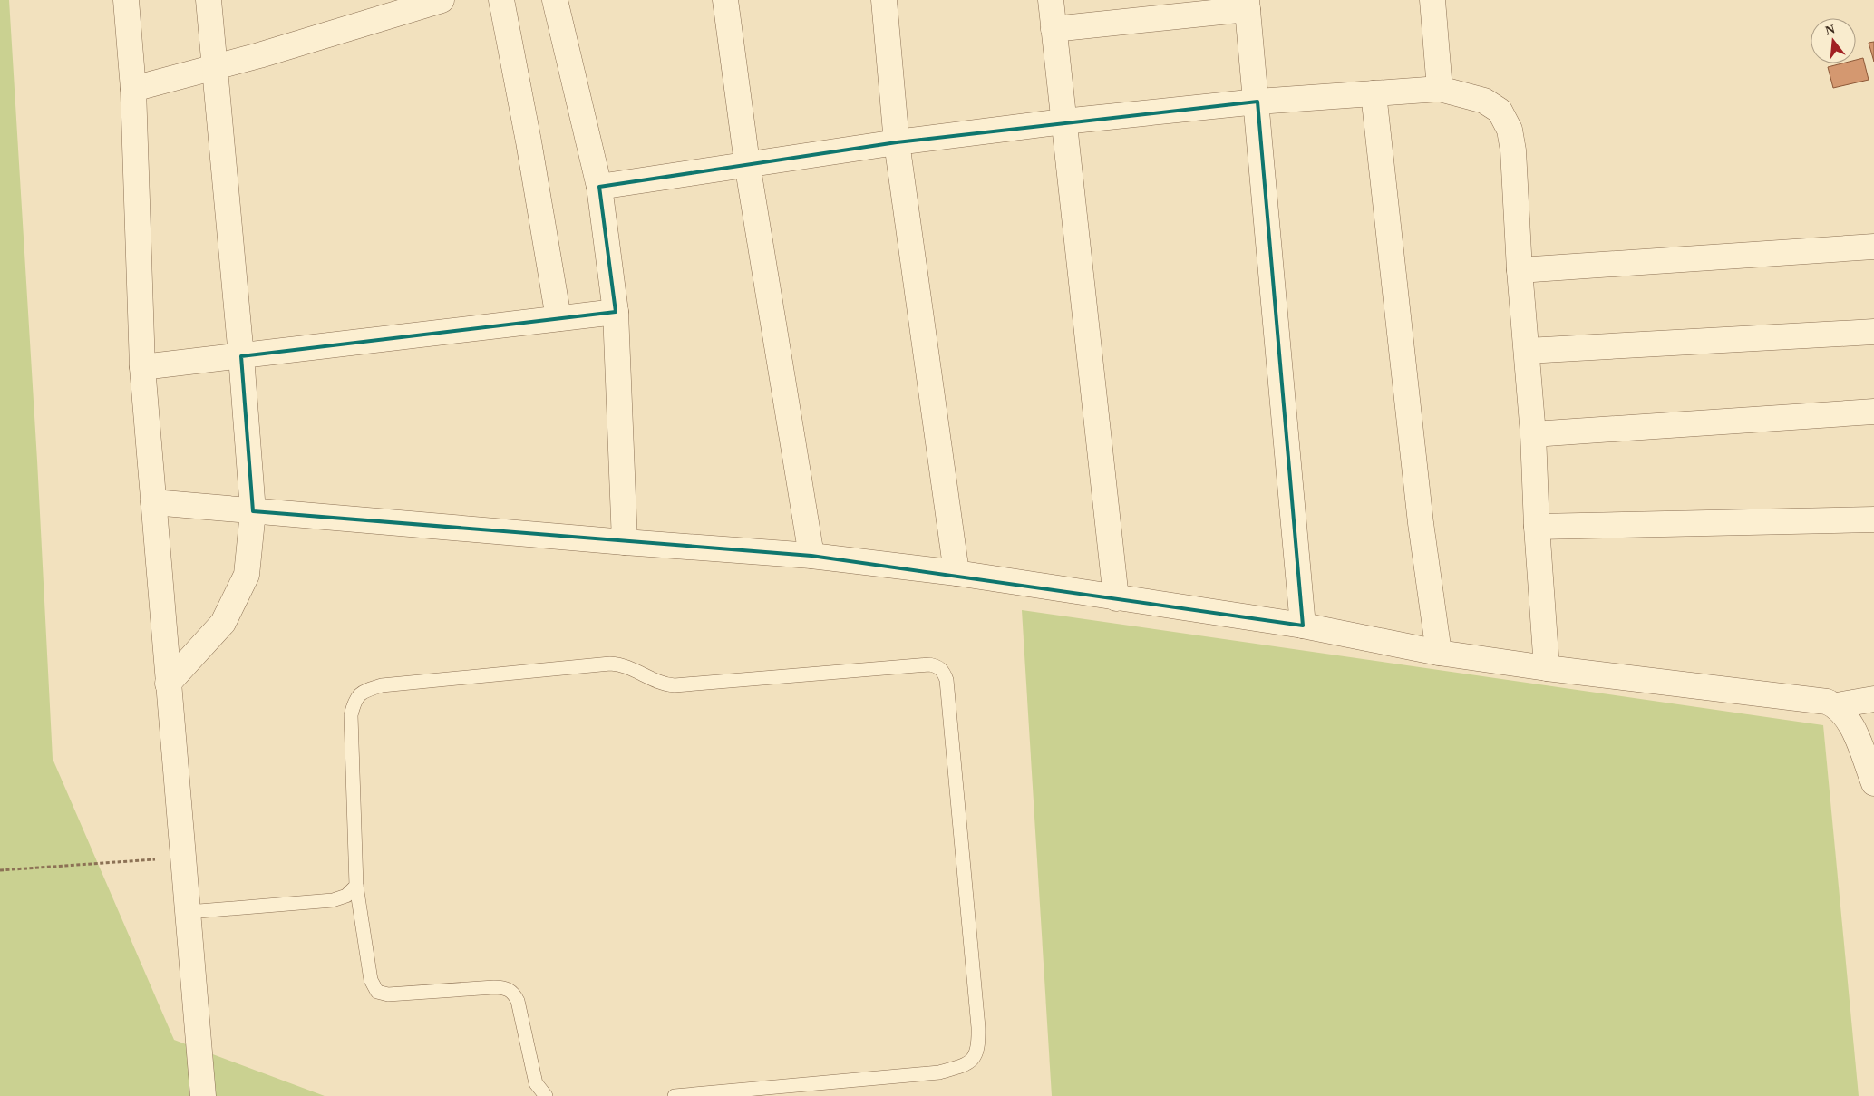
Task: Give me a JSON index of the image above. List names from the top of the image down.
{
  "north": "top"
}
